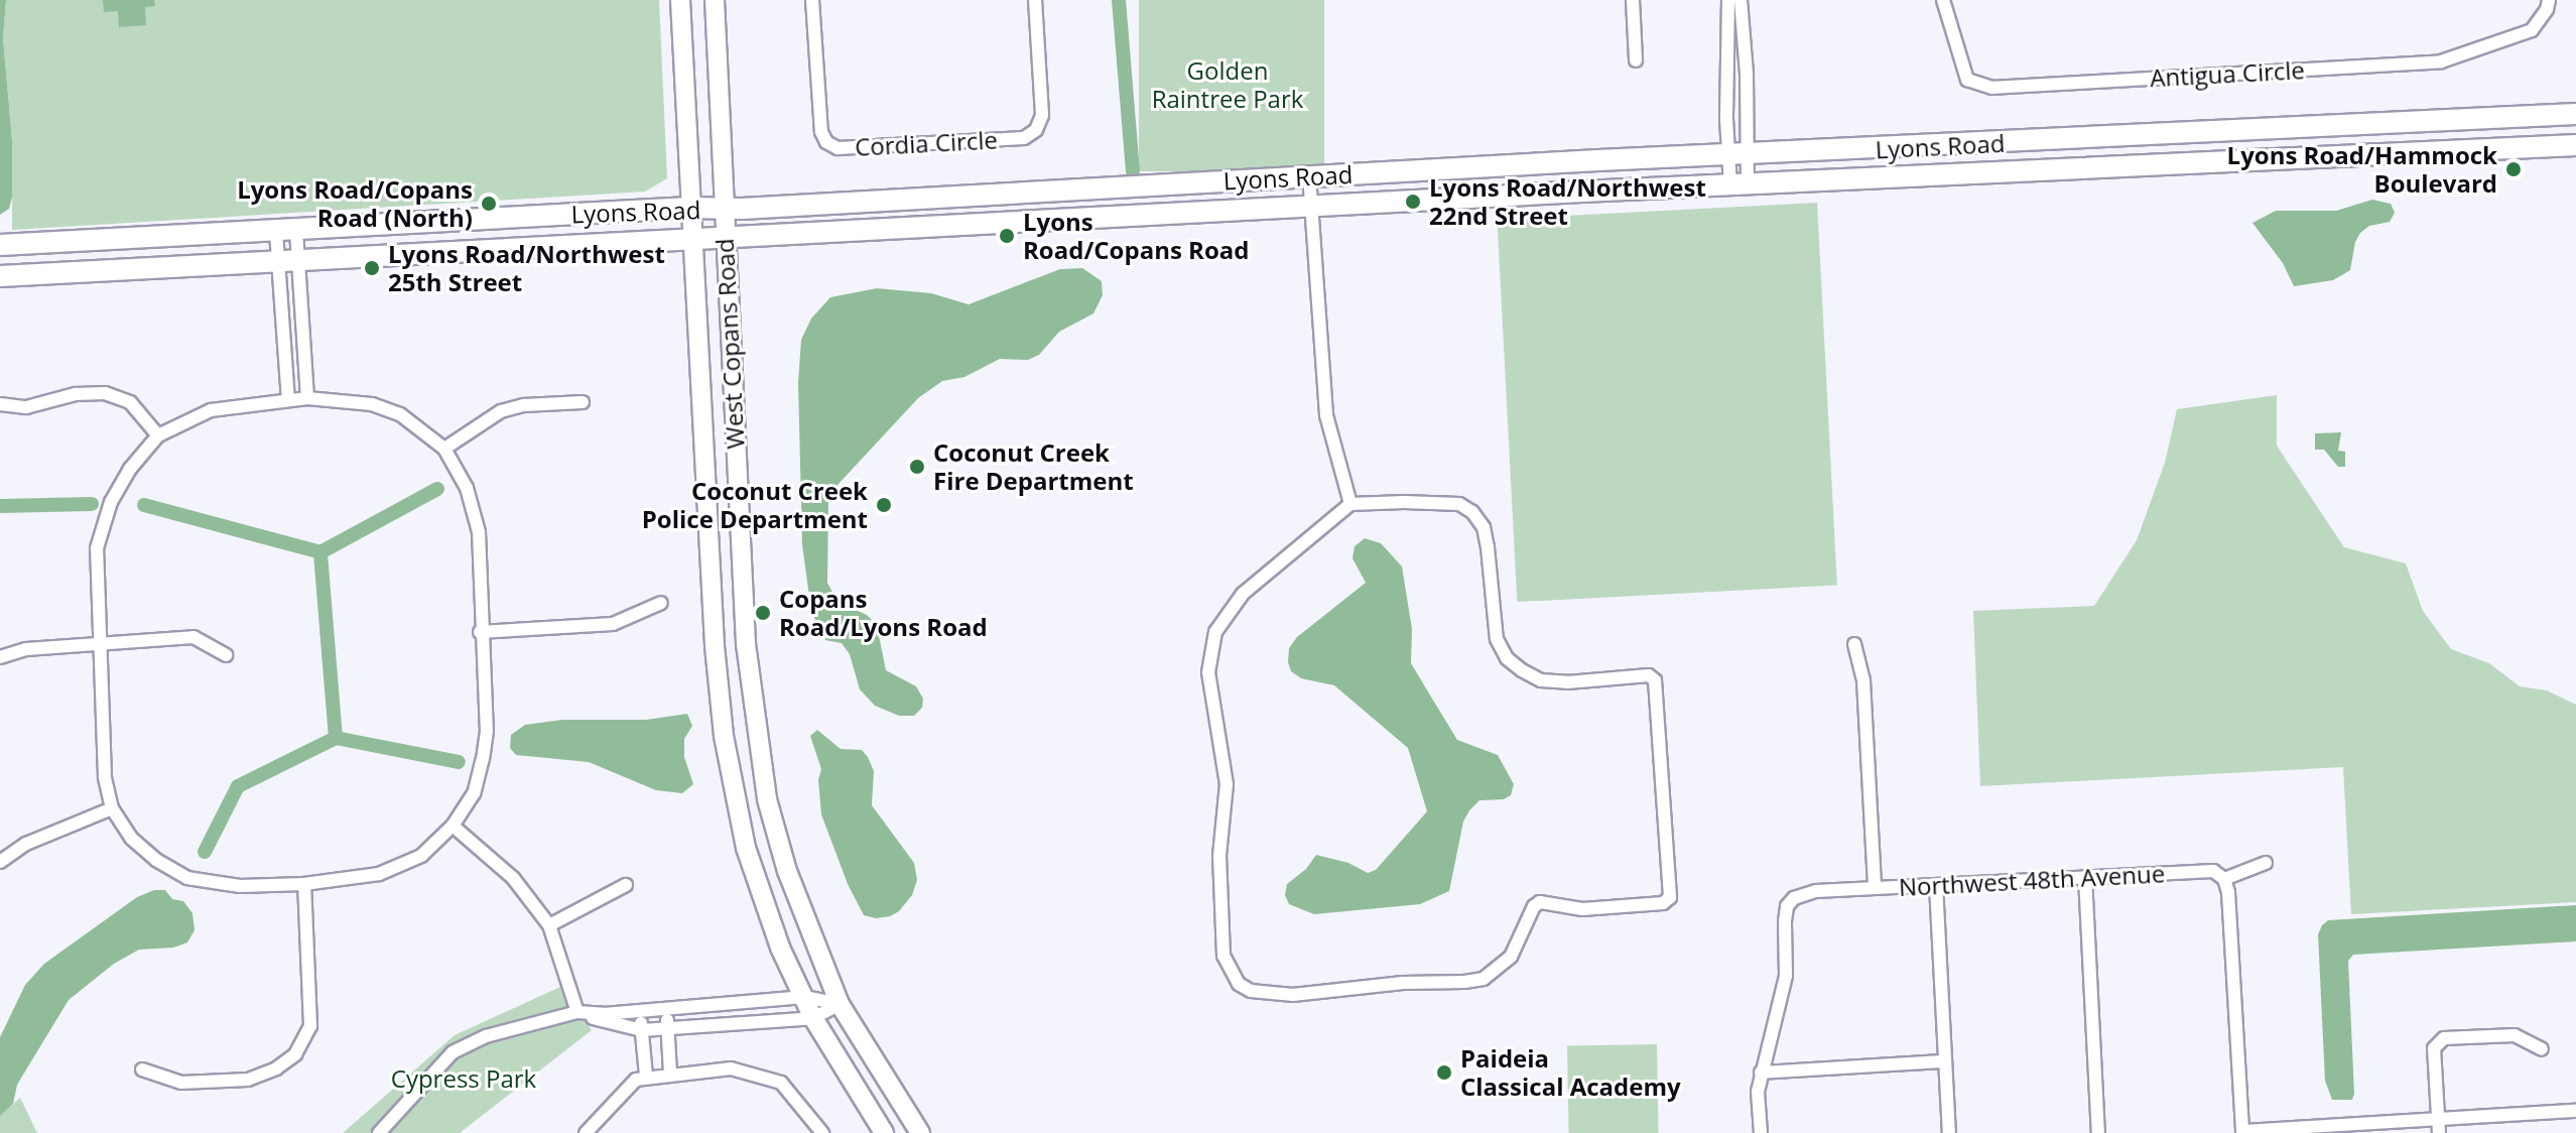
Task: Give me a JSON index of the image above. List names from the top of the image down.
{
  "streets": {
    "main road": ["Lyons Road", "West Copans Road"],
    "street": ["Antigua Circle", "Cordia Circle", "Northwest 48th Avenue"]
  },
  "crossings": [
    ["Lyons Road", "West Copans Road"]
  ],
  "parks": ["Golden Raintree Park", "Cypress Park"],
  "places": [
    "Lyons Road/Hammock Boulevard",
    "Lyons Road/Northwest 22nd Street",
    "Lyons Road/Copans Road (North)",
    "Lyons Road/Copans Road",
    "Lyons Road/Northwest 25th Street",
    "Coconut Creek Fire Department",
    "Coconut Creek Police Department",
    "Copans Road/Lyons Road",
    "Paideia Classical Academy"
  ]
}
